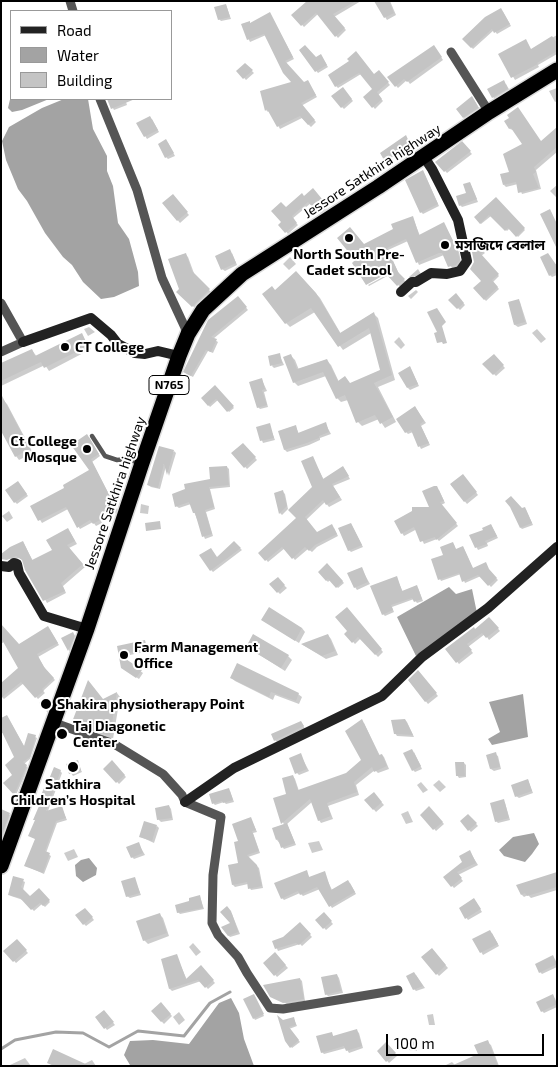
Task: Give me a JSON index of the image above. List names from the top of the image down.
{
  "streets": {
    "highway": ["Jessore Satkhira highway", "N765"]
  },
  "places": [
    "North South Pre- Cadet school",
    "মসজিদে বেলাল",
    "CT College",
    "Ct College Mosque",
    "Farm Management Office",
    "Shakira physiotherapy Point",
    "Taj Diagonetic Center",
    "Satkhira Children’s Hospital"
  ],
  "legend": ["Road", "Water", "Building"],
  "scale_bar": "100 m"
}
